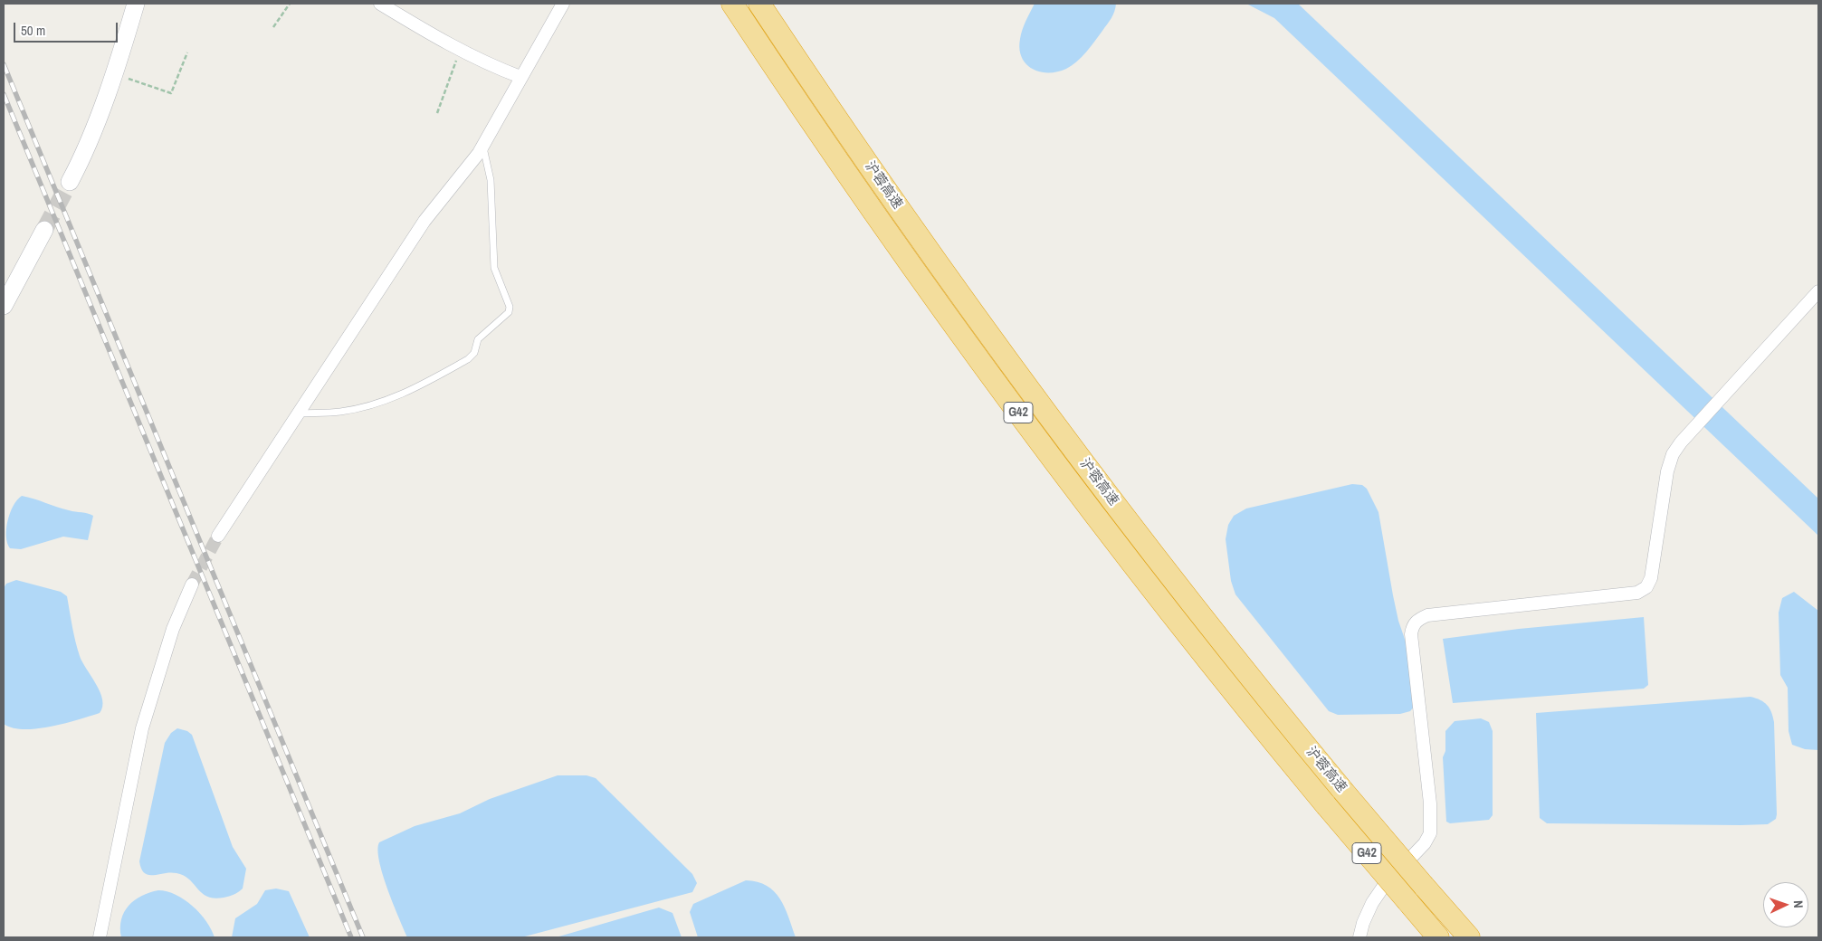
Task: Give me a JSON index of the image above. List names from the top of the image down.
{
  "streets": {
    "highway": ["沪蓉高速", "G42"]
  },
  "scale_bar": "50 m",
  "north": "right"
}
